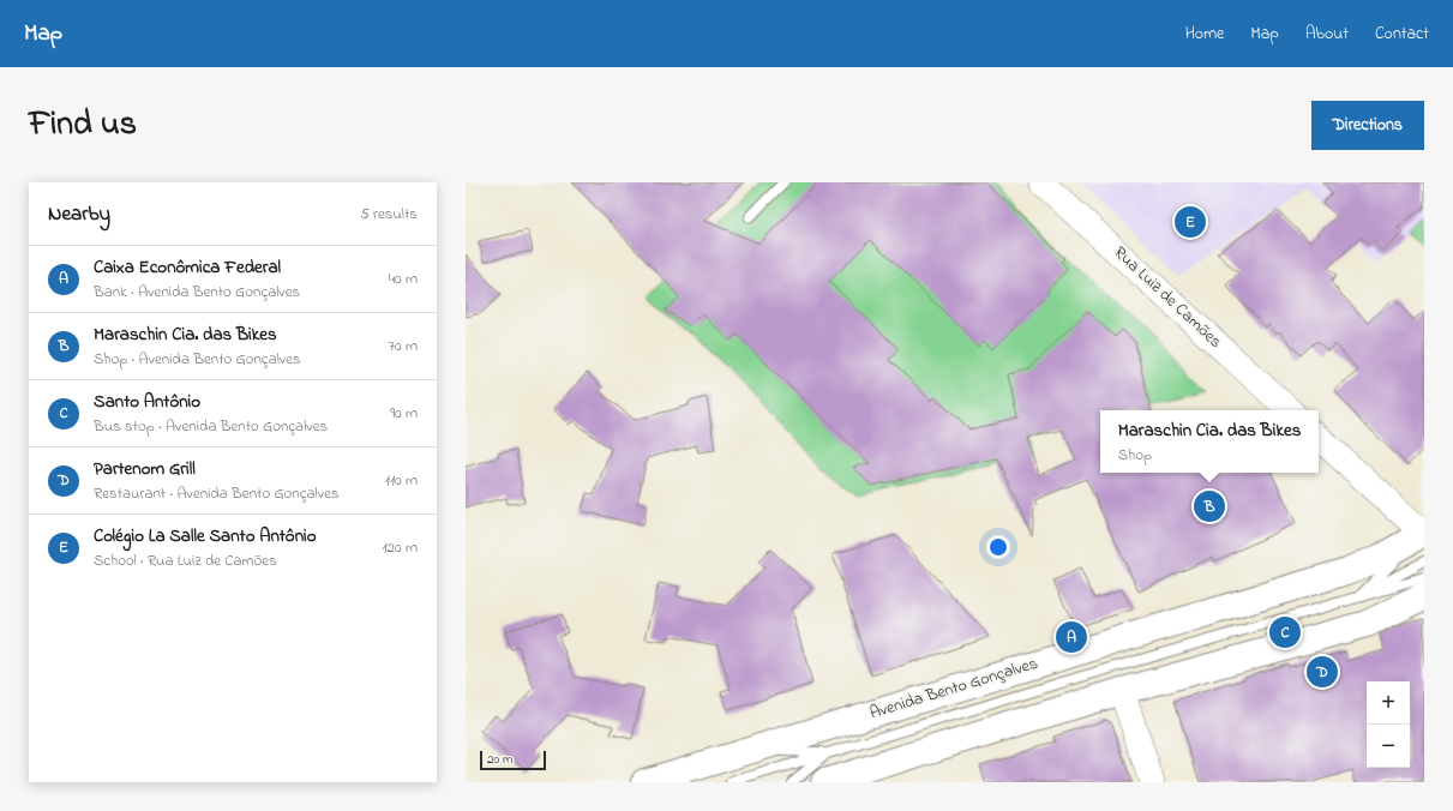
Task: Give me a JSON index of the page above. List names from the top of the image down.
{
  "streets": {
    "main road": ["Avenida Bento Gonçalves"],
    "street": ["Rua Luiz de Camões"]
  },
  "scale_bar": "20 m",
  "page": {
    "header": "Map",
    "nav": [
      "Home",
      "Map",
      "About",
      "Contact"
    ],
    "title": "Find us",
    "buttons": "Directions",
    "heading": ["Nearby", "5 results"],
    "pins": [
      "E",
      "B",
      "C",
      "A",
      "D"
    ],
    "list": [
      {
        "mark": "A",
        "name": "Caixa Econômica Federal",
        "note": "Bank · Avenida Bento Gonçalves",
        "value": "40 m"
      },
      {
        "mark": "B",
        "name": "Maraschin Cia. das Bikes",
        "note": "Shop · Avenida Bento Gonçalves",
        "value": "70 m"
      },
      {
        "mark": "C",
        "name": "Santo Antônio",
        "note": "Bus stop · Avenida Bento Gonçalves",
        "value": "90 m"
      },
      {
        "mark": "D",
        "name": "Partenom Grill",
        "note": "Restaurant · Avenida Bento Gonçalves",
        "value": "110 m"
      },
      {
        "mark": "E",
        "name": "Colégio La Salle Santo Antônio",
        "note": "School · Rua Luiz de Camões",
        "value": "120 m"
      }
    ],
    "popup": ["Maraschin Cia. das Bikes", "Shop"],
    "map_buttons": ["+", "−"],
    "scale": "20 m"
  }
}
